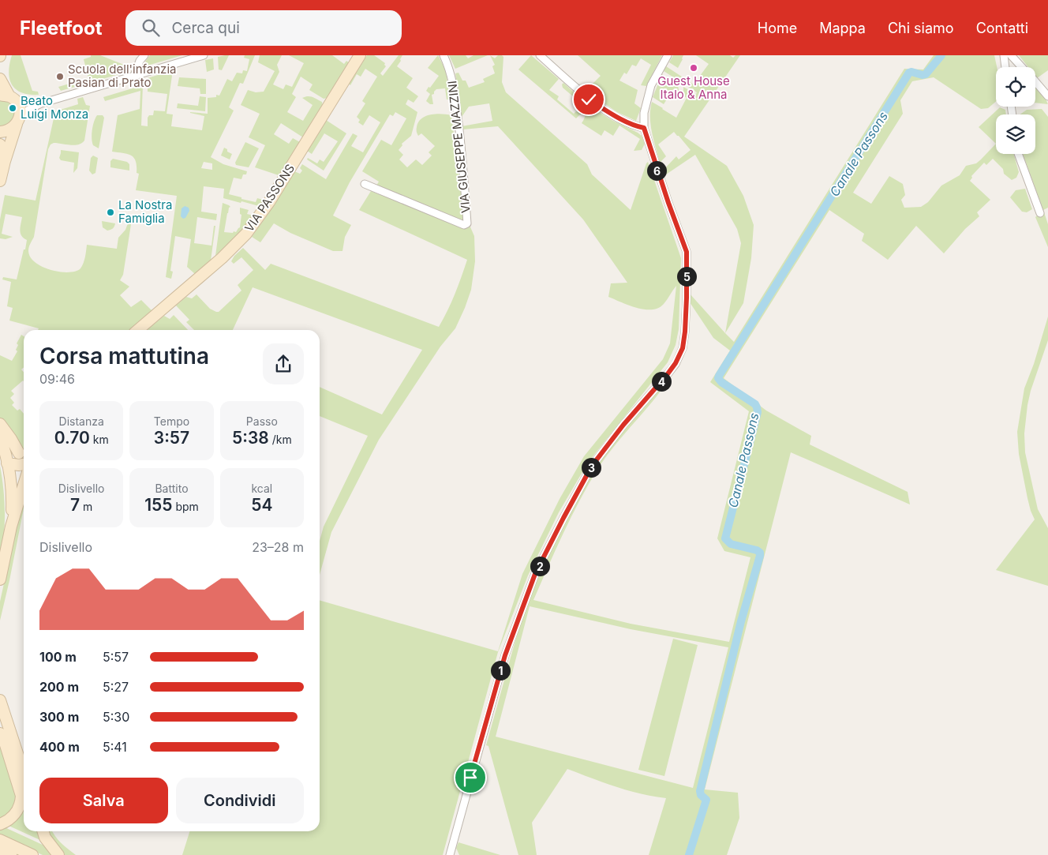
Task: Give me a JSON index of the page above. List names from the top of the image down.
{
  "streets": {
    "street": ["VIA GIUSEPPE MAZZINI", "VIA PASSONS"]
  },
  "water": ["Canale Passons"],
  "places": [
    "Guest House Italo & Anna",
    "Scuola dell'infanzia Pasian di Prato",
    "Beato Luigi Monza",
    "La Nostra Famiglia"
  ],
  "page": {
    "header": "Fleetfoot",
    "search": "Cerca qui",
    "nav": [
      "Home",
      "Mappa",
      "Chi siamo",
      "Contatti"
    ],
    "pins": [
      "6",
      "5",
      "4",
      "3",
      "2",
      "1"
    ],
    "heading": ["Corsa mattutina", "09:46"],
    "stats": [
      ["Distanza", "0.70 km"],
      ["Tempo", "3:57"],
      ["Passo", "5:38 /km"],
      ["Dislivello", "7 m"],
      ["Battito", "155 bpm"],
      ["kcal", "54"]
    ],
    "chart": ["Dislivello", "23–28 m"],
    "list": [
      {
        "name": "100 m",
        "note": "5:57"
      },
      {
        "name": "200 m",
        "note": "5:27"
      },
      {
        "name": "300 m",
        "note": "5:30"
      },
      {
        "name": "400 m",
        "note": "5:41"
      }
    ],
    "buttons": ["Salva", "Condividi"]
  }
}
